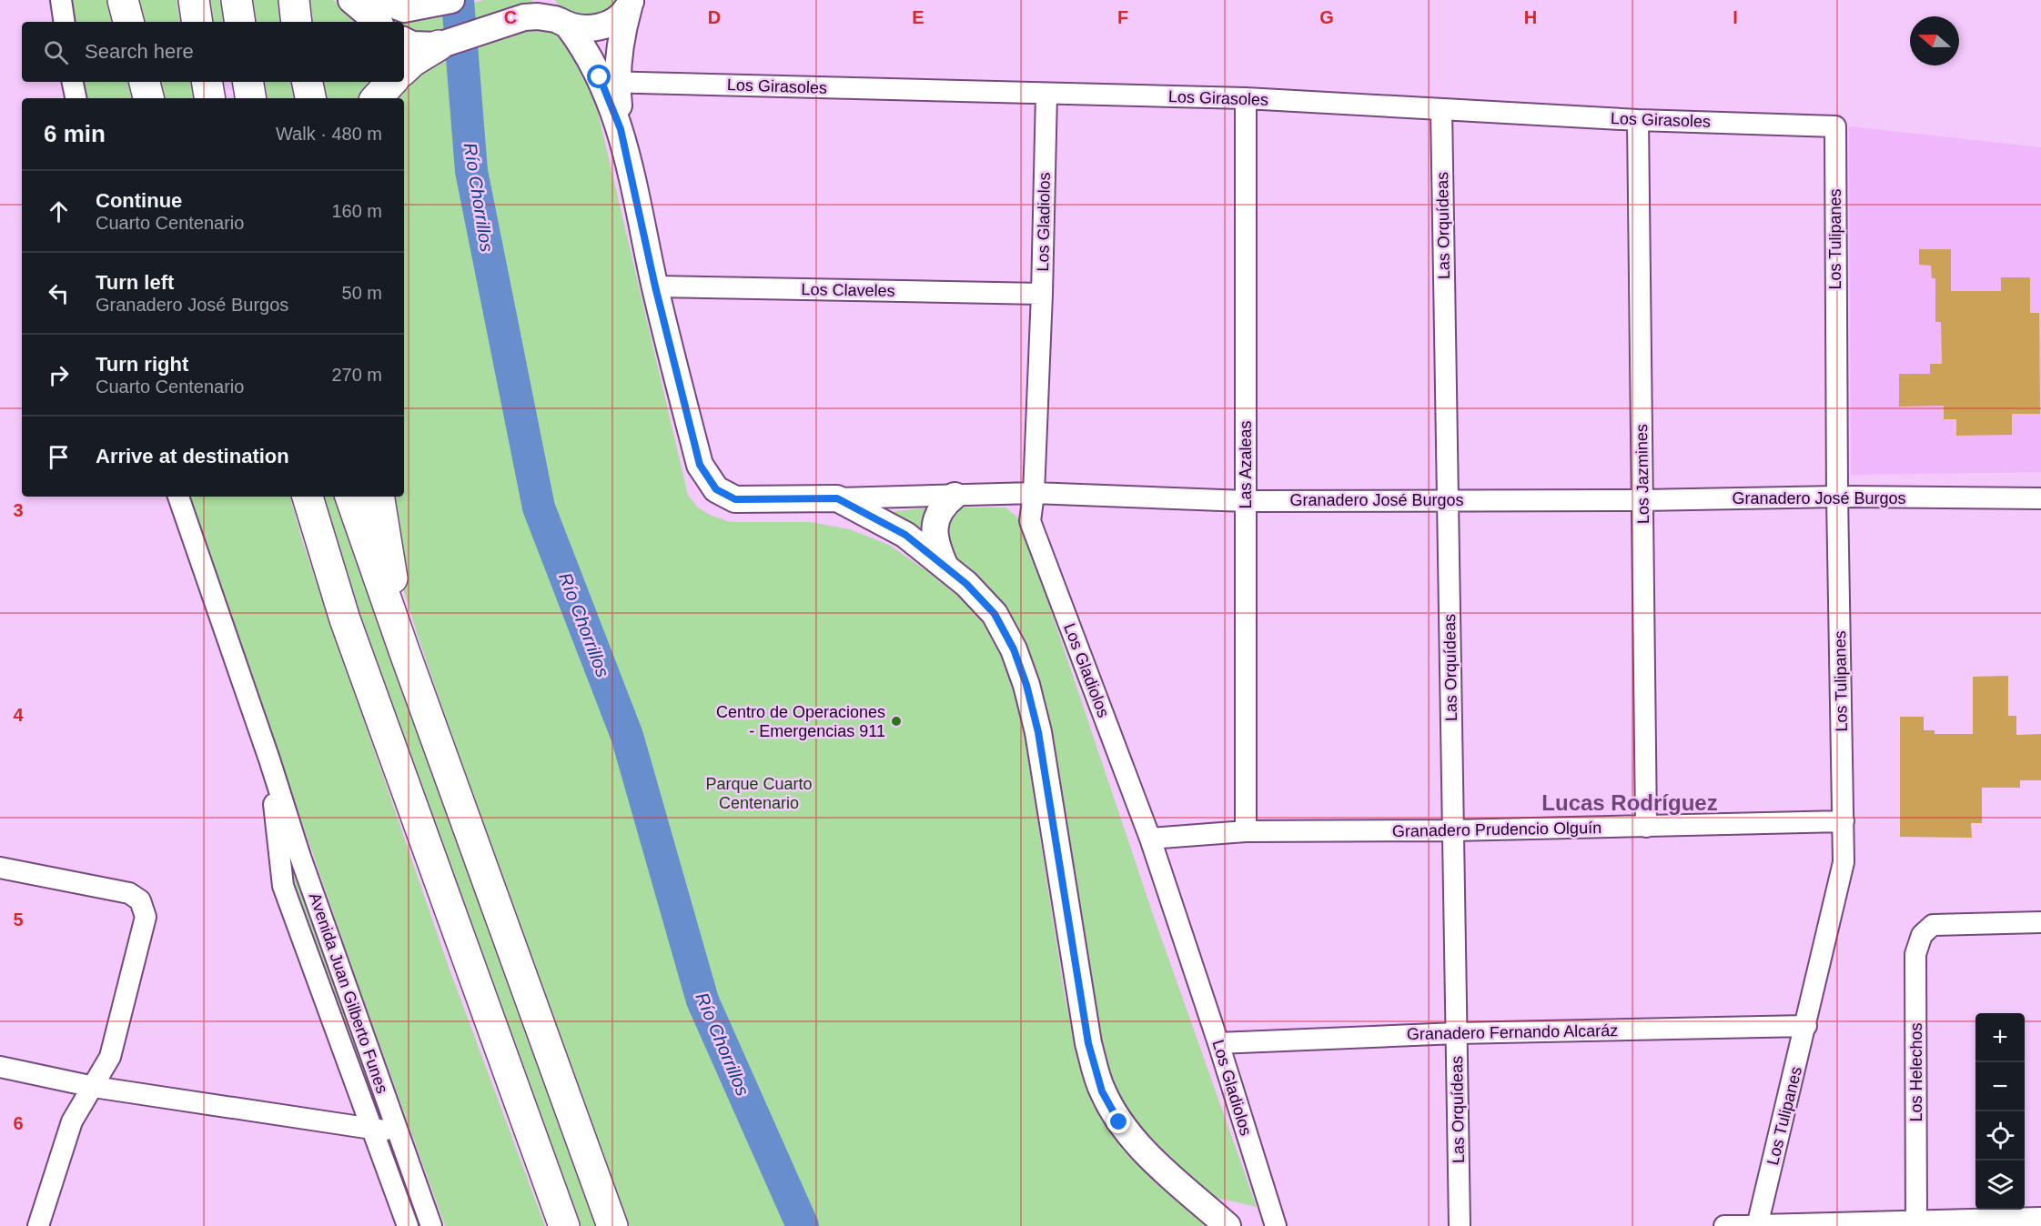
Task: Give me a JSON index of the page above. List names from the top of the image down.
{
  "streets": {
    "main road": ["Granadero José Burgos"],
    "street": [
      "Los Girasoles",
      "Los Gladiolos",
      "Las Orquídeas",
      "Los Tulipanes",
      "Los Claveles",
      "Las Azaleas",
      "Los Jazmines",
      "Granadero Prudencio Olguín",
      "Avenida Juan Gilberto Funes",
      "Granadero Fernando Alcaráz",
      "Los Helechos"
    ]
  },
  "crossings": [
    ["Los Girasoles", "Los Gladiolos"],
    ["Los Girasoles", "Las Orquídeas"],
    ["Los Girasoles", "Los Tulipanes"],
    ["Los Girasoles", "Las Azaleas"],
    ["Los Girasoles", "Los Jazmines"],
    ["Los Gladiolos", "Los Claveles"],
    ["Los Gladiolos", "Granadero José Burgos"],
    ["Los Gladiolos", "Granadero Prudencio Olguín"],
    ["Los Gladiolos", "Granadero Fernando Alcaráz"],
    ["Las Orquídeas", "Granadero José Burgos"],
    ["Las Orquídeas", "Granadero Prudencio Olguín"],
    ["Las Orquídeas", "Granadero Fernando Alcaráz"],
    ["Los Tulipanes", "Granadero José Burgos"],
    ["Los Tulipanes", "Granadero Prudencio Olguín"],
    ["Los Tulipanes", "Granadero Fernando Alcaráz"],
    ["Los Claveles", "Granadero José Burgos"],
    ["Las Azaleas", "Granadero José Burgos"],
    ["Las Azaleas", "Granadero Prudencio Olguín"],
    ["Los Jazmines", "Granadero José Burgos"],
    ["Los Jazmines", "Granadero Prudencio Olguín"]
  ],
  "districts": ["Lucas Rodríguez"],
  "water": ["Río Chorrillos"],
  "parks": ["Parque Cuarto Centenario"],
  "places": ["Centro de Operaciones - Emergencias 911"],
  "north": "left",
  "page": {
    "search": "Search here",
    "heading": ["6 min", "Walk · 480 m"],
    "list": [
      ["Continue", "Cuarto Centenario", "160 m"],
      ["Turn left", "Granadero José Burgos", "50 m"],
      ["Turn right", "Cuarto Centenario", "270 m"],
      "Arrive at destination"
    ],
    "map_buttons": ["+", "−"]
  },
  "grid": {
    "columns": [
      "C",
      "D",
      "E",
      "F",
      "G",
      "H",
      "I"
    ],
    "rows": [
      "3",
      "4",
      "5",
      "6"
    ]
  }
}
